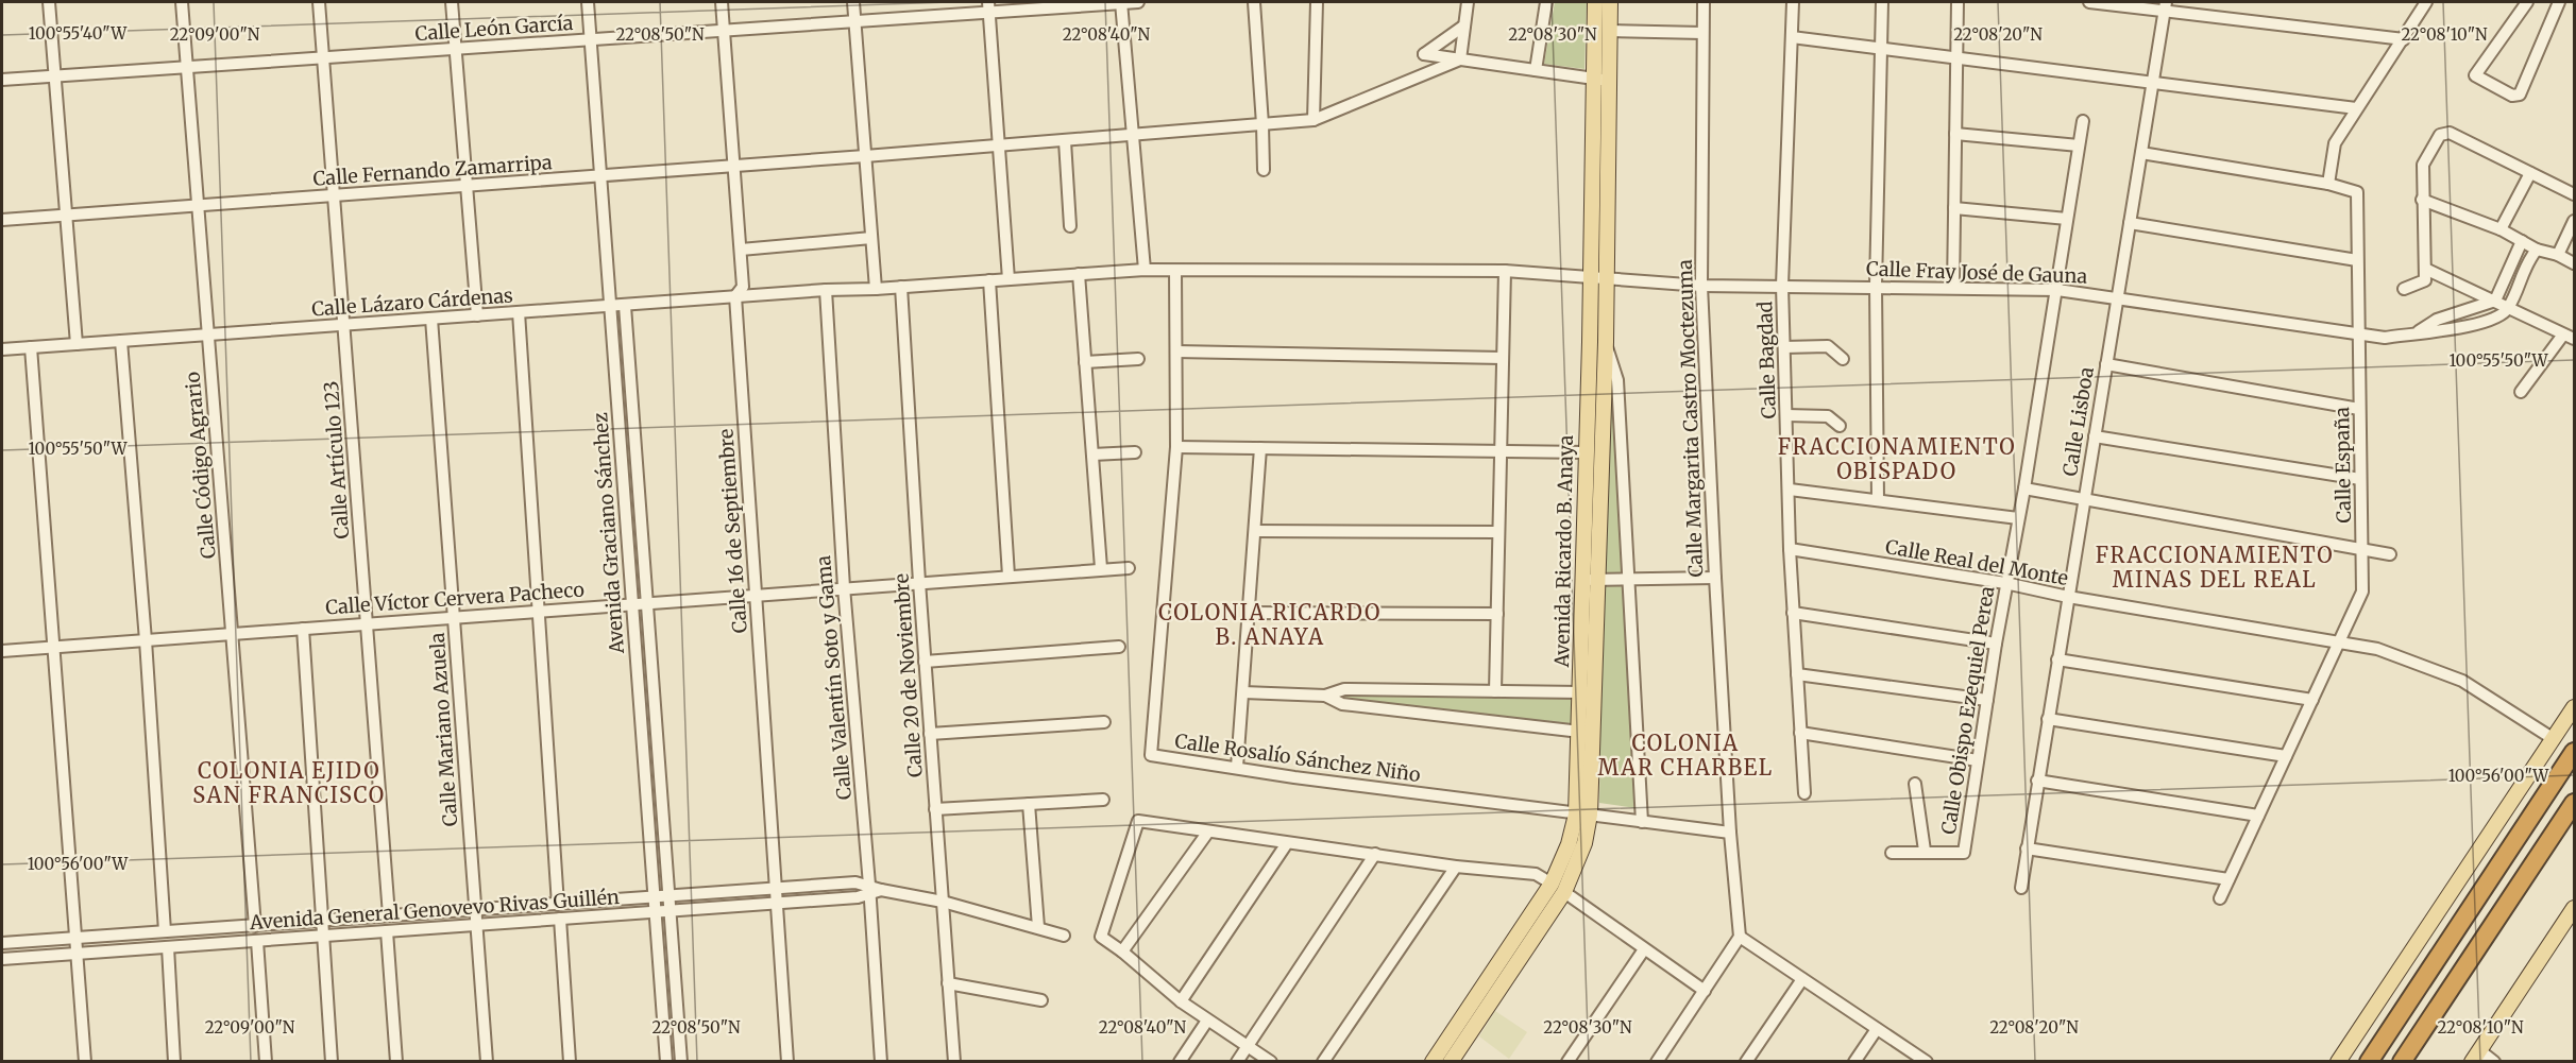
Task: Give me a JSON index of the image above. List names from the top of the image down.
{
  "streets": {
    "main road": ["Avenida Ricardo B. Anaya"],
    "street": [
      "Calle León García",
      "Calle Fernando Zamarripa",
      "Calle Fray José de Gauna",
      "Calle Lázaro Cárdenas",
      "Calle Bagdad",
      "Calle Margarita Castro Moctezuma",
      "Calle Lisboa",
      "Calle Artículo 123",
      "Calle Código Agrario",
      "Calle España",
      "Calle 16 de Septiembre",
      "Avenida Graciano Sánchez",
      "Calle Real del Monte",
      "Calle Víctor Cervera Pacheco",
      "Calle 20 de Noviembre",
      "Calle Valentín Soto y Gama",
      "Calle Obispo Ezequiel Perea",
      "Calle Mariano Azuela",
      "Calle Rosalío Sánchez Niño",
      "Avenida General Genovevo Rivas Guillén"
    ]
  },
  "crossings": [
    ["Calle León García", "Calle Artículo 123"],
    ["Calle León García", "Calle Código Agrario"],
    ["Calle León García", "Calle 16 de Septiembre"],
    ["Calle León García", "Avenida Graciano Sánchez"],
    ["Calle Fernando Zamarripa", "Calle Artículo 123"],
    ["Calle Fernando Zamarripa", "Calle Código Agrario"],
    ["Calle Fernando Zamarripa", "Calle 16 de Septiembre"],
    ["Calle Fernando Zamarripa", "Avenida Graciano Sánchez"],
    ["Calle Fray José de Gauna", "Calle Lázaro Cárdenas"],
    ["Calle Fray José de Gauna", "Calle Bagdad"],
    ["Calle Fray José de Gauna", "Calle Margarita Castro Moctezuma"],
    ["Calle Fray José de Gauna", "Calle Lisboa"],
    ["Calle Fray José de Gauna", "Calle España"],
    ["Calle Fray José de Gauna", "Avenida Ricardo B. Anaya"],
    ["Calle Fray José de Gauna", "Calle Obispo Ezequiel Perea"],
    ["Calle Fray José de Gauna", "Calle Rosalío Sánchez Niño"],
    ["Calle Lázaro Cárdenas", "Calle Artículo 123"],
    ["Calle Lázaro Cárdenas", "Calle Código Agrario"],
    ["Calle Lázaro Cárdenas", "Calle 16 de Septiembre"],
    ["Calle Lázaro Cárdenas", "Avenida Graciano Sánchez"],
    ["Calle Lázaro Cárdenas", "Calle 20 de Noviembre"],
    ["Calle Lázaro Cárdenas", "Calle Valentín Soto y Gama"],
    ["Calle Lázaro Cárdenas", "Calle Mariano Azuela"],
    ["Calle Lázaro Cárdenas", "Calle Rosalío Sánchez Niño"],
    ["Calle Bagdad", "Calle Real del Monte"],
    ["Calle Margarita Castro Moctezuma", "Calle Rosalío Sánchez Niño"],
    ["Calle Lisboa", "Calle Real del Monte"],
    ["Calle Artículo 123", "Calle Víctor Cervera Pacheco"],
    ["Calle Artículo 123", "Avenida General Genovevo Rivas Guillén"],
    ["Calle Código Agrario", "Calle Víctor Cervera Pacheco"],
    ["Calle Código Agrario", "Avenida General Genovevo Rivas Guillén"],
    ["Calle España", "Calle Real del Monte"],
    ["Calle 16 de Septiembre", "Calle Víctor Cervera Pacheco"],
    ["Calle 16 de Septiembre", "Avenida General Genovevo Rivas Guillén"],
    ["Avenida Graciano Sánchez", "Calle Víctor Cervera Pacheco"],
    ["Avenida Graciano Sánchez", "Avenida General Genovevo Rivas Guillén"],
    ["Avenida Ricardo B. Anaya", "Calle Rosalío Sánchez Niño"],
    ["Calle Real del Monte", "Calle Obispo Ezequiel Perea"],
    ["Calle Víctor Cervera Pacheco", "Calle 20 de Noviembre"],
    ["Calle Víctor Cervera Pacheco", "Calle Valentín Soto y Gama"],
    ["Calle Víctor Cervera Pacheco", "Calle Mariano Azuela"],
    ["Calle Valentín Soto y Gama", "Avenida General Genovevo Rivas Guillén"],
    ["Calle Mariano Azuela", "Avenida General Genovevo Rivas Guillén"]
  ],
  "districts": [
    "FRACCIONAMIENTO OBISPADO",
    "FRACCIONAMIENTO MINAS DEL REAL",
    "COLONIA RICARDO B. ANAYA",
    "COLONIA MAR CHARBEL",
    "COLONIA EJIDO SAN FRANCISCO"
  ],
  "coordinates": [
    "100°55'40\"W",
    "22°09'00\"N",
    "22°08'50\"N",
    "22°08'40\"N",
    "22°08'30\"N",
    "22°08'20\"N",
    "22°08'10\"N",
    "100°55'50\"W",
    "100°56'00\"W"
  ]
}
